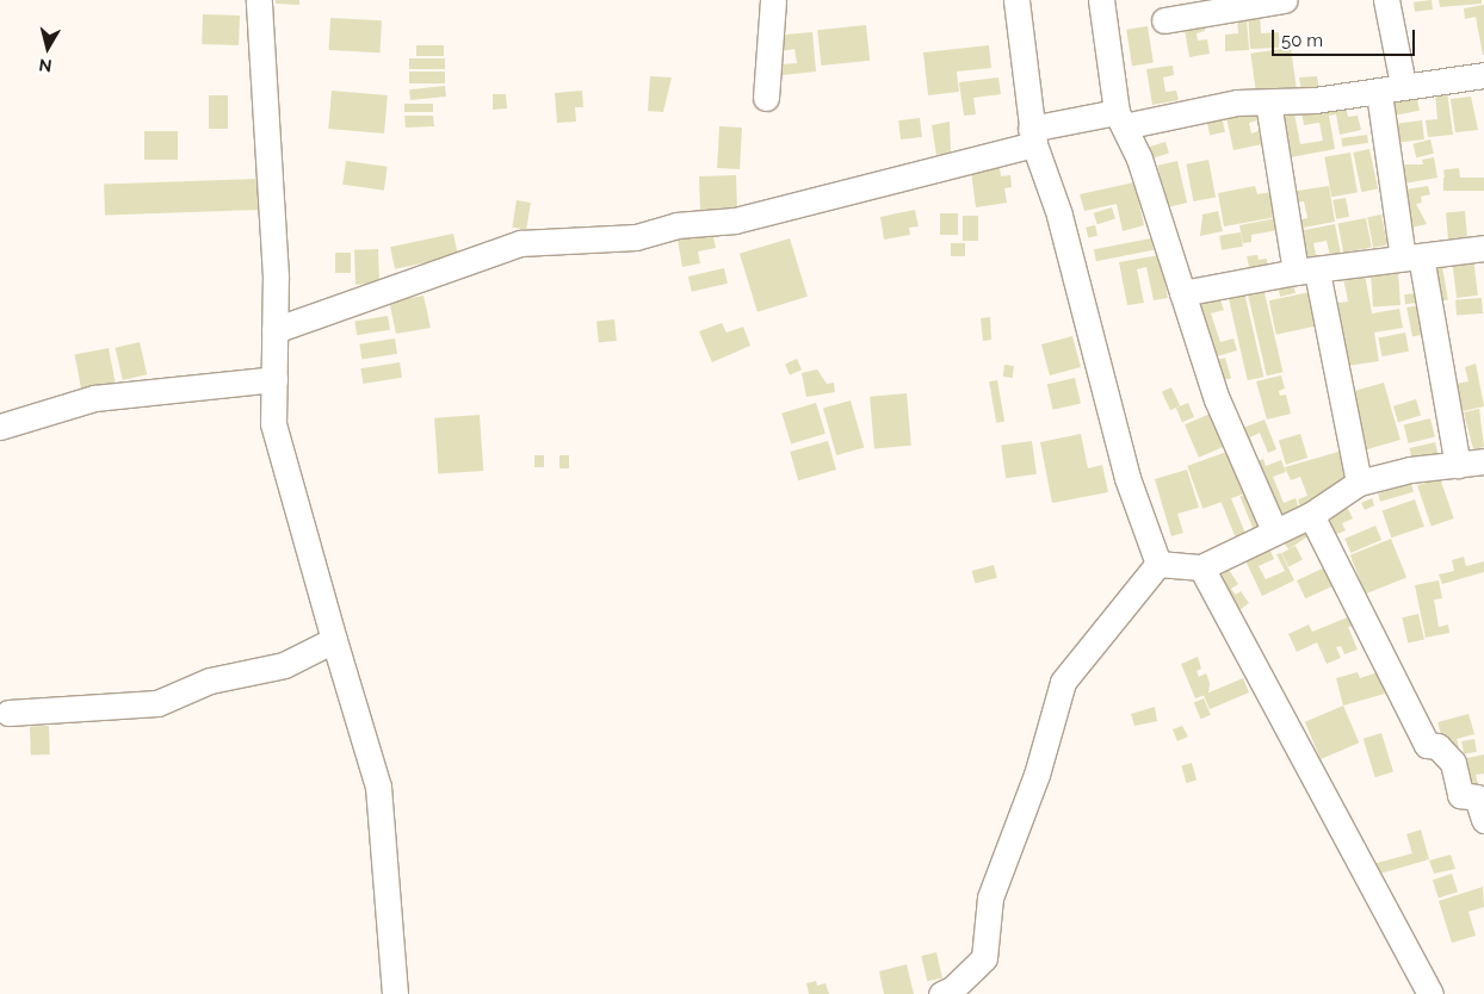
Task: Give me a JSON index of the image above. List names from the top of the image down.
{
  "scale_bar": "50 m",
  "north": "bottom"
}
